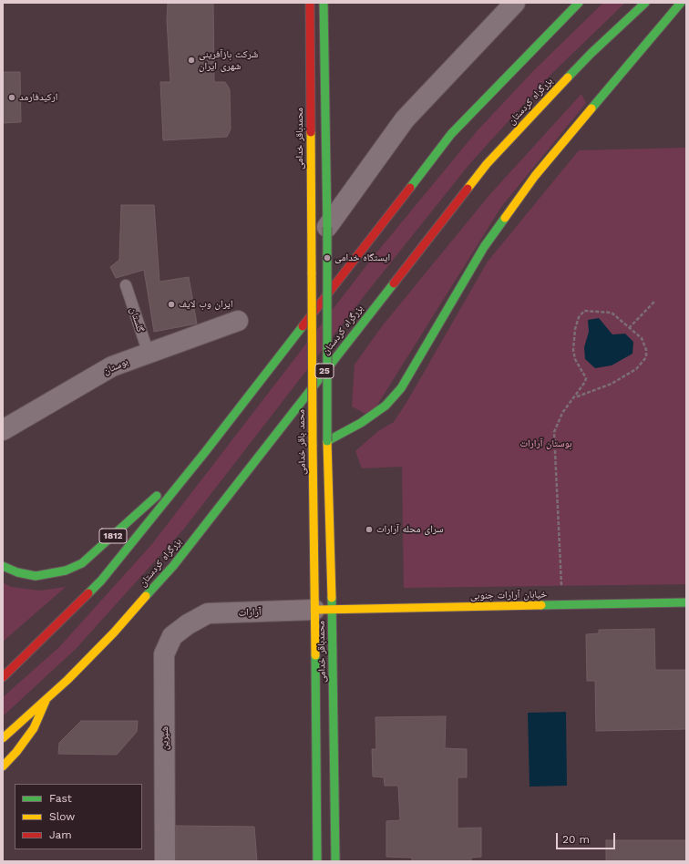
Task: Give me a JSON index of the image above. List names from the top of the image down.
{
  "streets": {
    "main road": [
      "بزرگراه کردستان",
      "محمدباقر خدامی",
      "25",
      "محمد باقر خدامی",
      "1812",
      "خیابان آرارات جنوبی"
    ],
    "street": ["بوستان", "آرارات", "شیرین"],
    "lane": ["گلستان"]
  },
  "crossings": [
    ["محمدباقر خدامی", "محمد باقر خدامی"],
    ["محمدباقر خدامی", "خیابان آرارات جنوبی"],
    ["محمدباقر خدامی", "آرارات"],
    ["گلستان", "بوستان"],
    ["محمد باقر خدامی", "خیابان آرارات جنوبی"],
    ["محمد باقر خدامی", "آرارات"],
    ["خیابان آرارات جنوبی", "آرارات"],
    ["آرارات", "شیرین"]
  ],
  "parks": ["بوستان آرارات"],
  "places": [
    "شَرکت بازآفرینی شهری ایران",
    "ارکیدفارمد",
    "ایستگاه خدامی",
    "ایران وب لایف",
    "سرای محله آرارات"
  ],
  "legend": ["Fast", "Slow", "Jam"],
  "scale_bar": "20 m"
}
